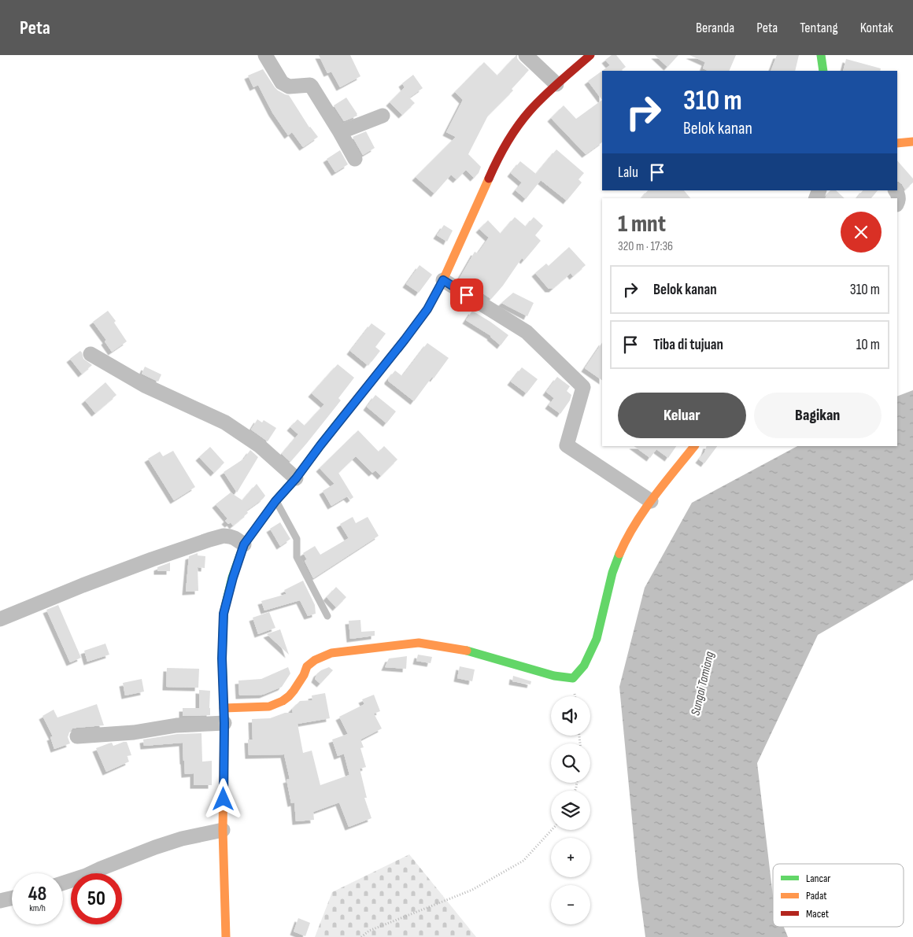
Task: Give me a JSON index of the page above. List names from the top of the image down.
{
  "water": ["Sungai Tamiang"],
  "legend": ["Lancar", "Padat", "Macet"],
  "page": {
    "header": "Peta",
    "nav": [
      "Beranda",
      "Peta",
      "Tentang",
      "Kontak"
    ],
    "turn": ["310 m", "Belok kanan"],
    "then": "Lalu",
    "heading": ["1 mnt", "320 m · 17:36"],
    "list": [
      {
        "name": "Belok kanan",
        "value": "310 m"
      },
      {
        "name": "Tiba di tujuan",
        "value": "10 m"
      }
    ],
    "buttons": ["Keluar", "Bagikan"],
    "map_buttons": ["+", "−"],
    "speed": "48 km/h",
    "limit": "50"
  }
}
